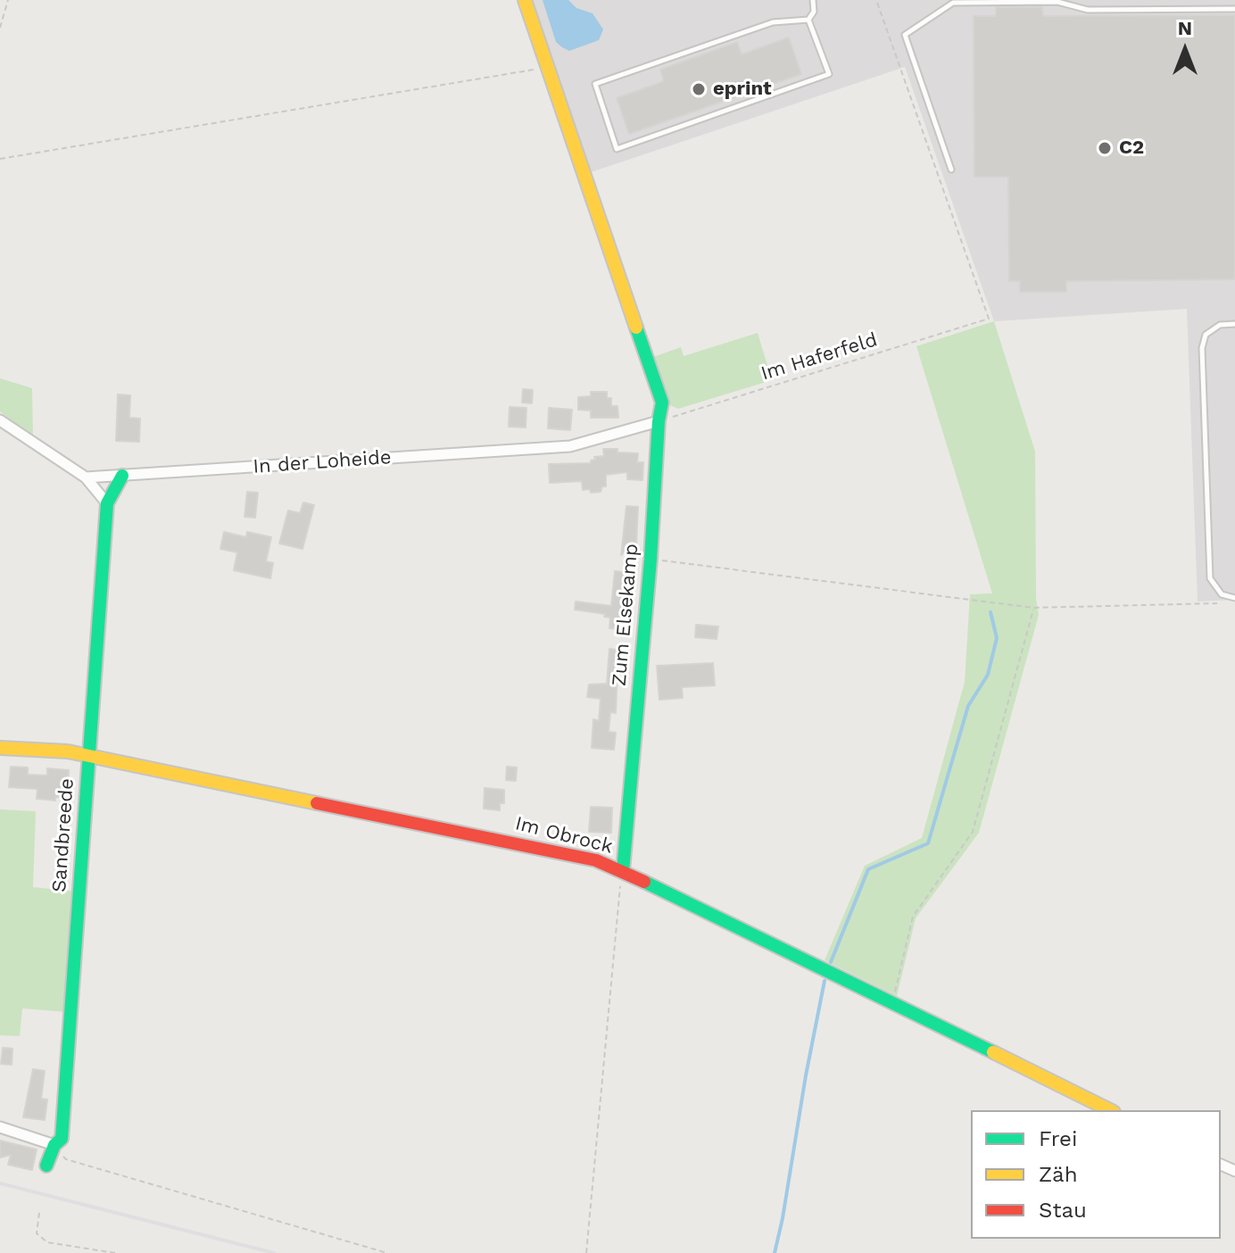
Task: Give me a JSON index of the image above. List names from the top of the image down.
{
  "streets": {
    "street": [
      "In der Loheide",
      "Zum Elsekamp",
      "Sandbreede",
      "Im Obrock"
    ],
    "path": ["Im Haferfeld"]
  },
  "crossings": [
    ["Im Haferfeld", "In der Loheide"],
    ["Im Haferfeld", "Zum Elsekamp"],
    ["In der Loheide", "Zum Elsekamp"],
    ["In der Loheide", "Sandbreede"],
    ["Zum Elsekamp", "Im Obrock"],
    ["Sandbreede", "Im Obrock"]
  ],
  "places": ["eprint", "C2"],
  "legend": ["Frei", "Zäh", "Stau"],
  "north": "top"
}
